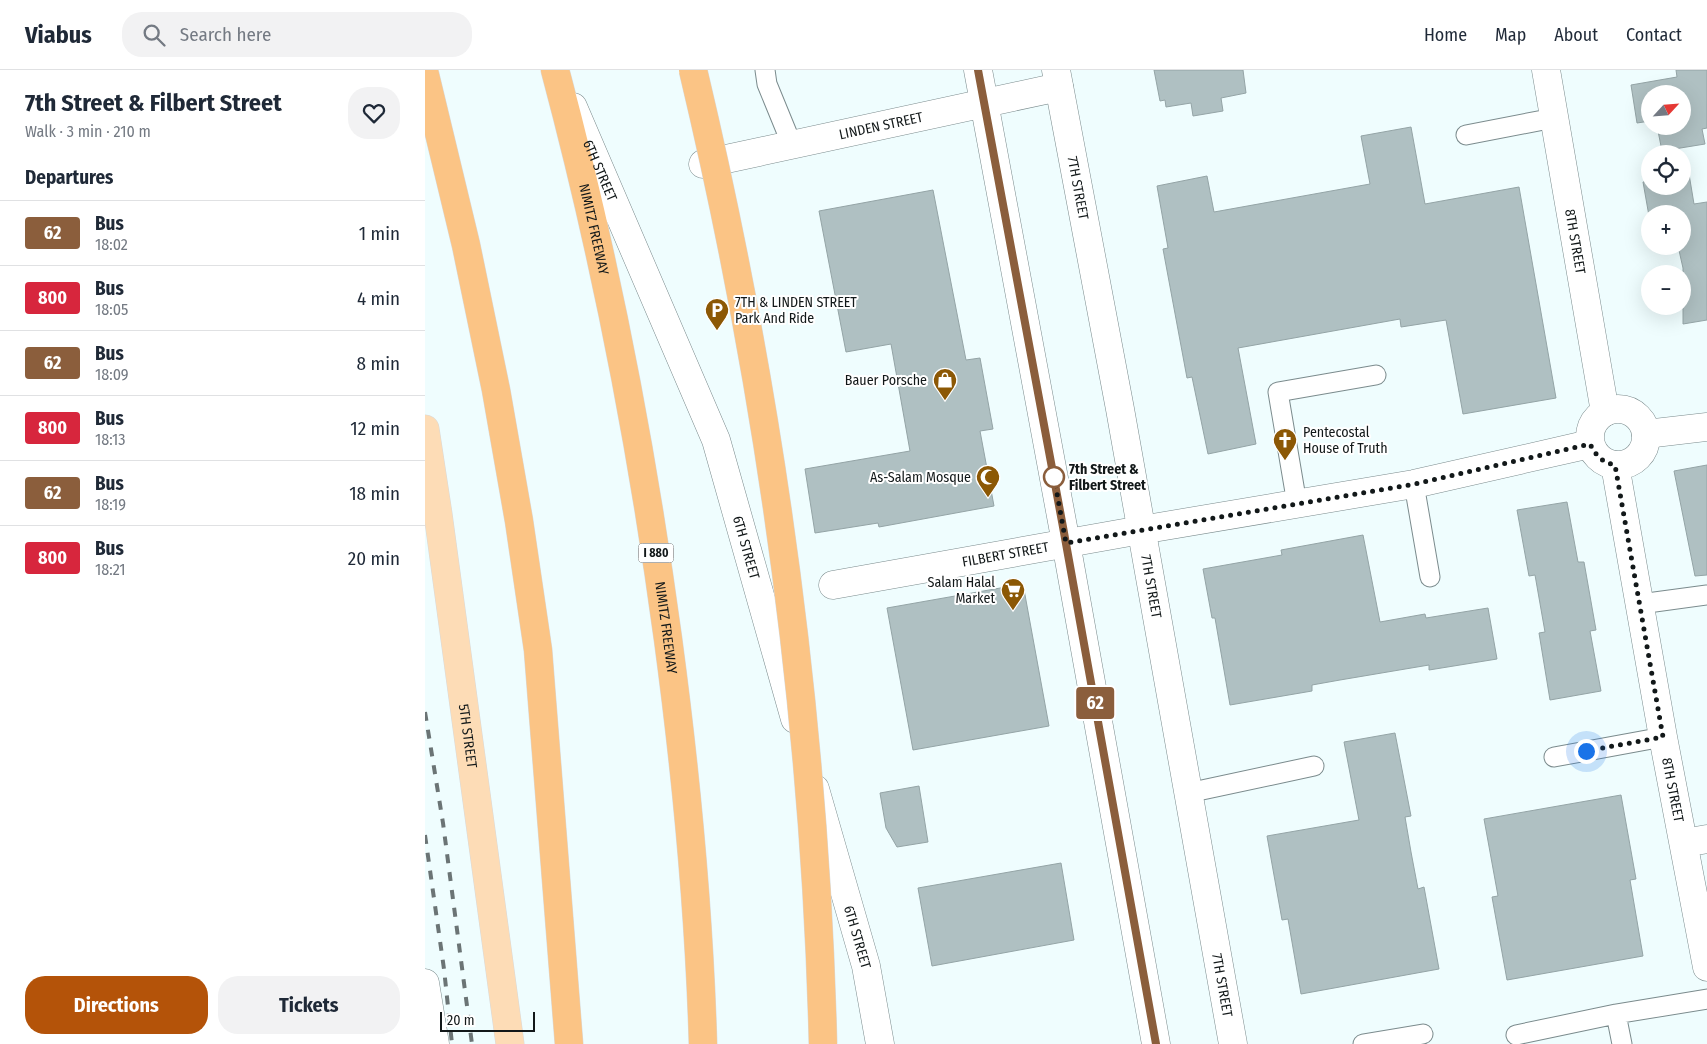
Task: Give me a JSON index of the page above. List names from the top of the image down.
{
  "streets": {
    "highway": ["NIMITZ FREEWAY", "I 880"],
    "main road": [
      "LINDEN STREET",
      "6TH STREET",
      "7TH STREET",
      "8TH STREET",
      "FILBERT STREET",
      "5TH STREET"
    ]
  },
  "crossings": [
    ["LINDEN STREET", "7TH STREET"],
    ["6TH STREET", "NIMITZ FREEWAY"],
    ["7TH STREET", "FILBERT STREET"],
    ["8TH STREET", "FILBERT STREET"]
  ],
  "places": {
    "parking": ["7TH & LINDEN STREET Park And Ride"],
    "shop": ["Bauer Porsche"],
    "church": ["Pentecostal House of Truth"],
    "other": ["7th Street & Filbert Street"],
    "mosque": ["As-Salam Mosque"],
    "supermarket": ["Salam Halal Market"]
  },
  "lines": ["bus line 62"],
  "scale_bar": "20 m",
  "north": "top right",
  "page": {
    "header": "Viabus",
    "search": "Search here",
    "nav": [
      "Home",
      "Map",
      "About",
      "Contact"
    ],
    "heading": [
      ["7th Street & Filbert Street", "Walk · 3 min · 210 m"],
      "Departures"
    ],
    "on_map": "62",
    "map_buttons": ["+", "−"],
    "list": [
      {
        "mark": "62",
        "name": "Bus",
        "note": "18:02",
        "value": "1 min"
      },
      {
        "mark": "800",
        "name": "Bus",
        "note": "18:05",
        "value": "4 min"
      },
      {
        "mark": "62",
        "name": "Bus",
        "note": "18:09",
        "value": "8 min"
      },
      {
        "mark": "800",
        "name": "Bus",
        "note": "18:13",
        "value": "12 min"
      },
      {
        "mark": "62",
        "name": "Bus",
        "note": "18:19",
        "value": "18 min"
      },
      {
        "mark": "800",
        "name": "Bus",
        "note": "18:21",
        "value": "20 min"
      }
    ],
    "buttons": ["Directions", "Tickets"],
    "scale": "20 m"
  }
}
